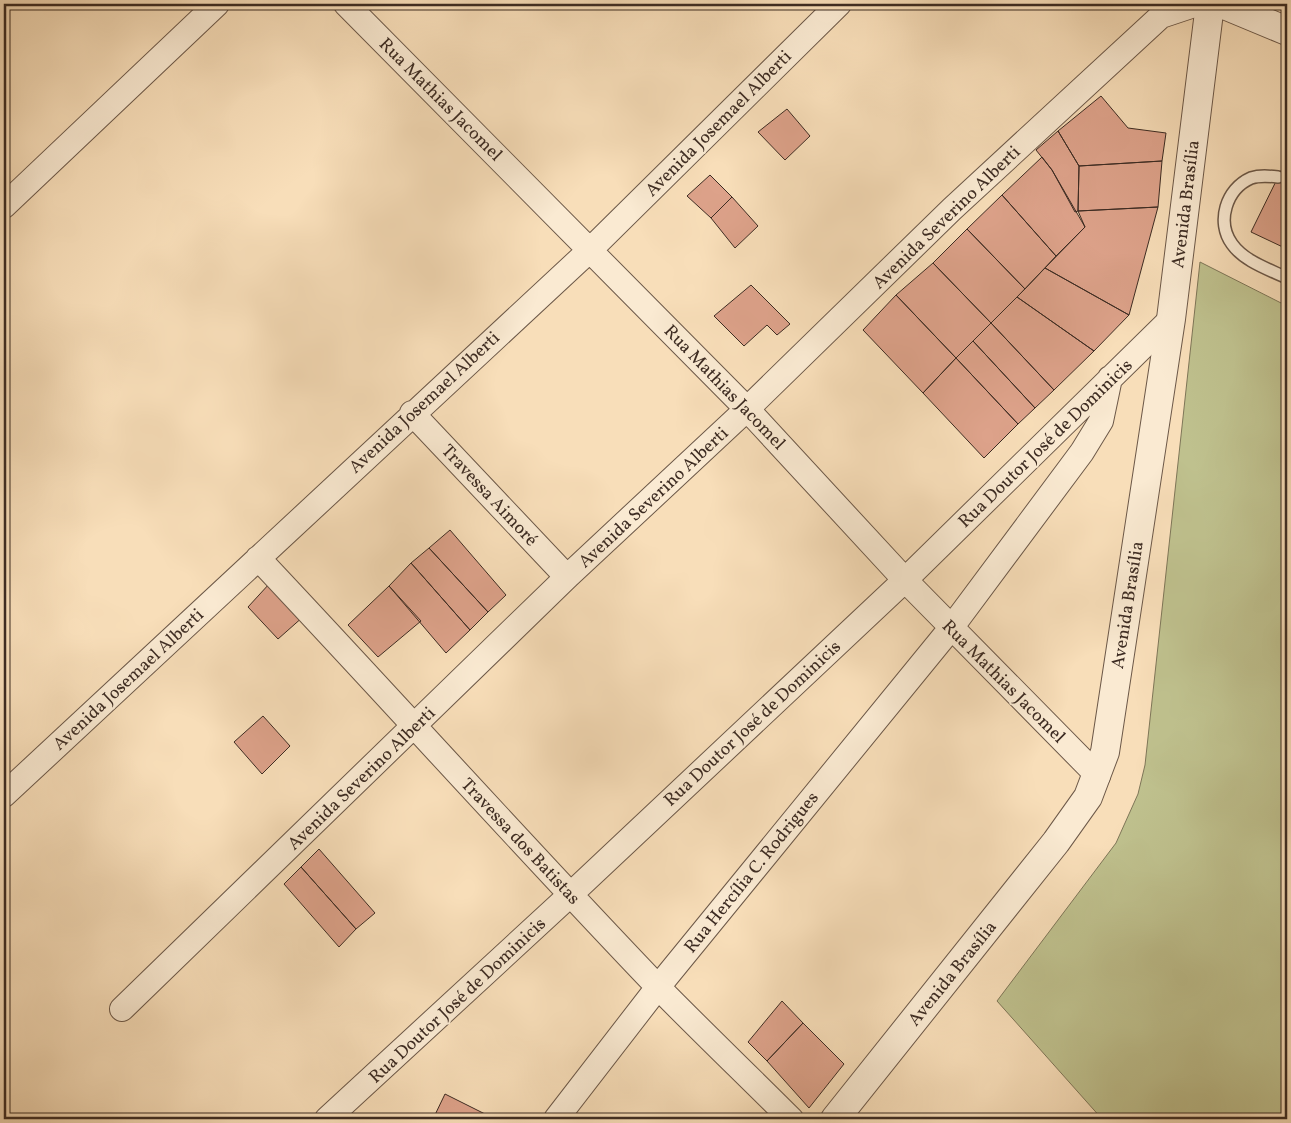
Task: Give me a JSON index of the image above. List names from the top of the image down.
{
  "streets": {
    "street": [
      "Rua Mathias Jacomel",
      "Avenida Josemael Alberti",
      "Avenida Brasília",
      "Avenida Severino Alberti",
      "Rua Doutor José de Dominicis",
      "Travessa Aimoré",
      "Travessa dos Batistas",
      "Rua Hercília C. Rodrigues"
    ]
  },
  "crossings": [
    ["Rua Mathias Jacomel", "Avenida Josemael Alberti"],
    ["Rua Mathias Jacomel", "Avenida Brasília"],
    ["Rua Mathias Jacomel", "Avenida Severino Alberti"],
    ["Rua Mathias Jacomel", "Rua Doutor José de Dominicis"],
    ["Rua Mathias Jacomel", "Rua Hercília C. Rodrigues"],
    ["Avenida Josemael Alberti", "Travessa Aimoré"],
    ["Avenida Josemael Alberti", "Travessa dos Batistas"],
    ["Avenida Brasília", "Rua Doutor José de Dominicis"],
    ["Avenida Severino Alberti", "Travessa Aimoré"],
    ["Avenida Severino Alberti", "Travessa dos Batistas"],
    ["Rua Doutor José de Dominicis", "Travessa dos Batistas"],
    ["Rua Doutor José de Dominicis", "Rua Hercília C. Rodrigues"],
    ["Travessa dos Batistas", "Rua Hercília C. Rodrigues"]
  ]
}
